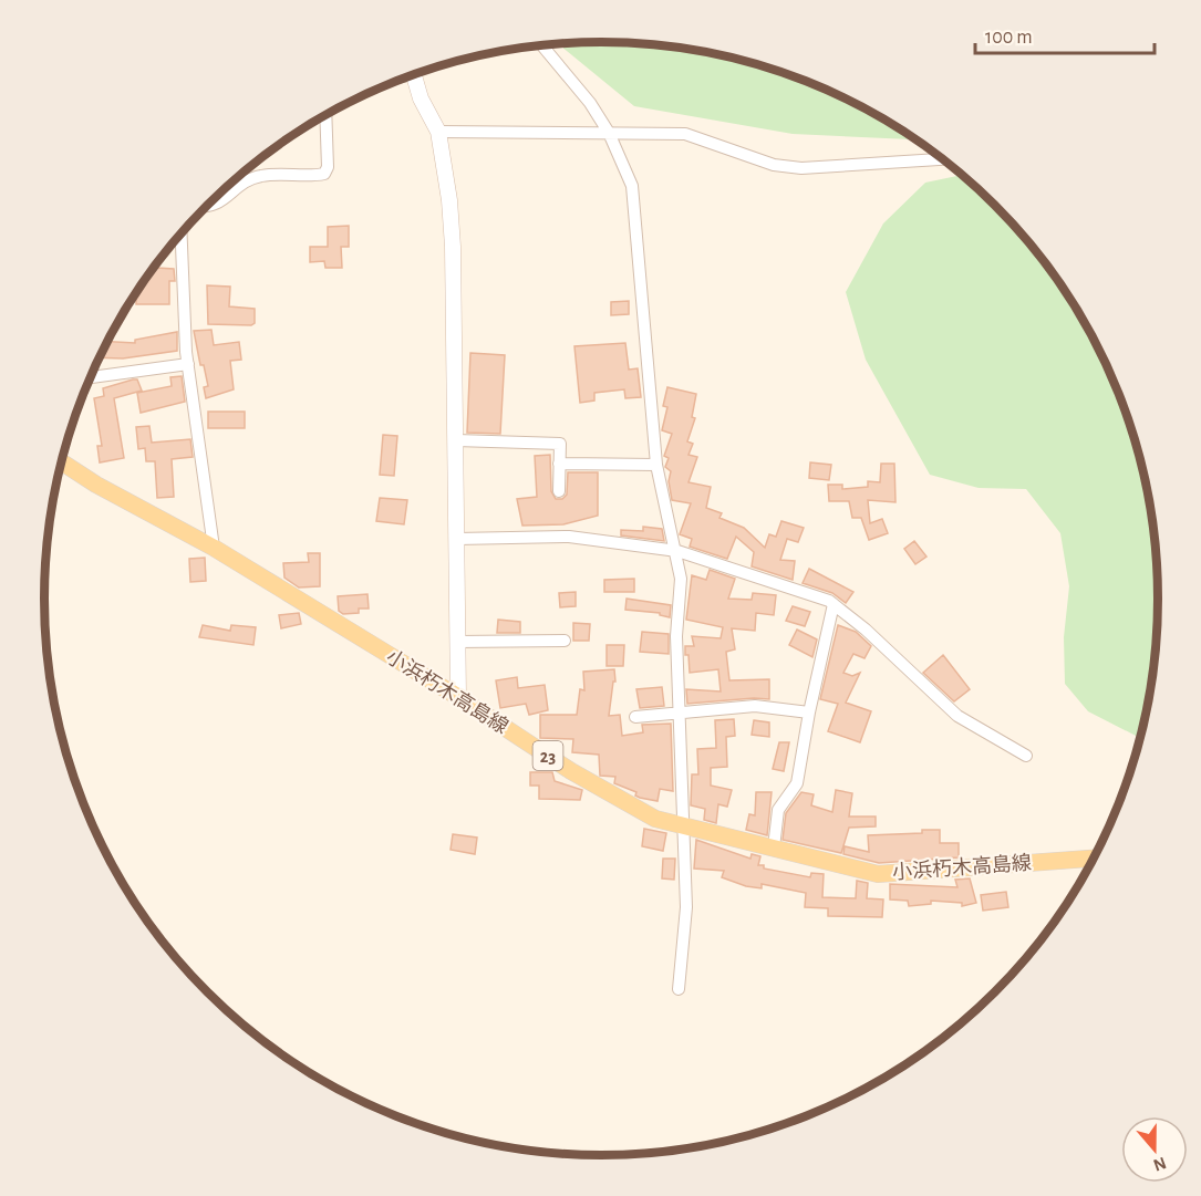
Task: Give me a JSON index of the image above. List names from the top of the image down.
{
  "streets": {
    "main road": ["小浜朽木高島線", "23"]
  },
  "scale_bar": "100 m",
  "north": "bottom"
}
